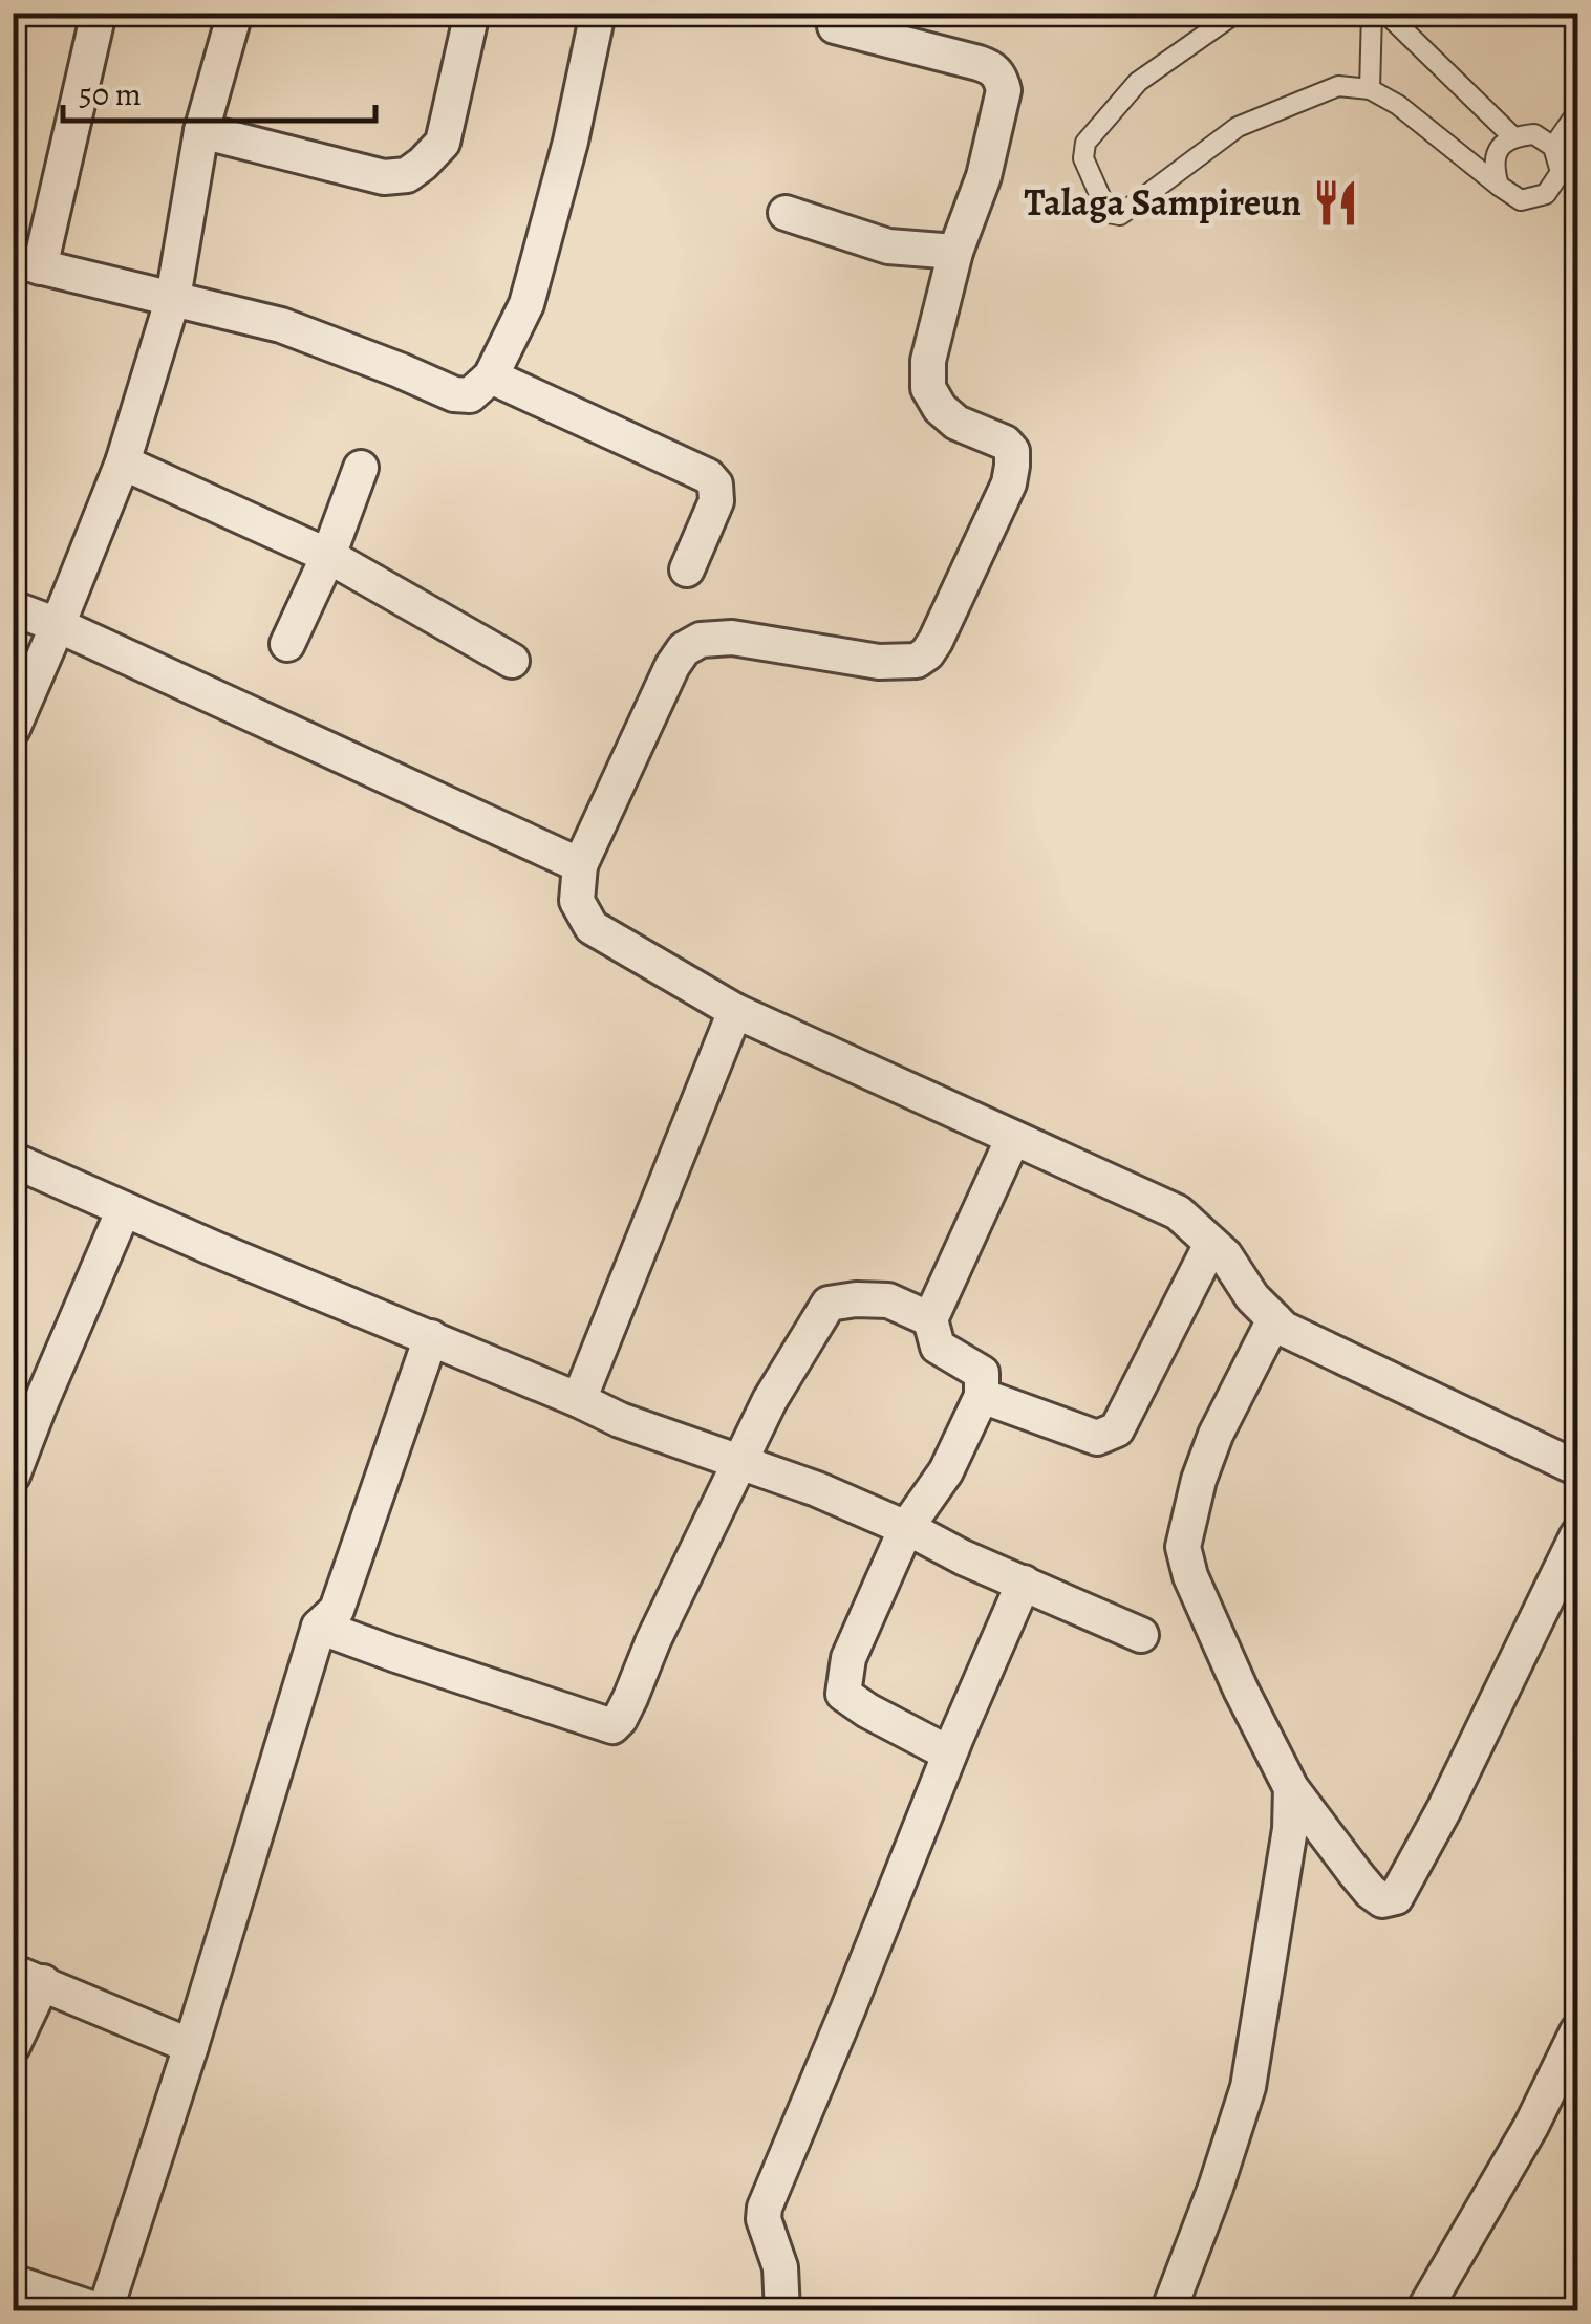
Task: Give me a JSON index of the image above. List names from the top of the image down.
{
  "places": {
    "restaurant": ["Talaga Sampireun"]
  },
  "scale_bar": "50 m"
}
